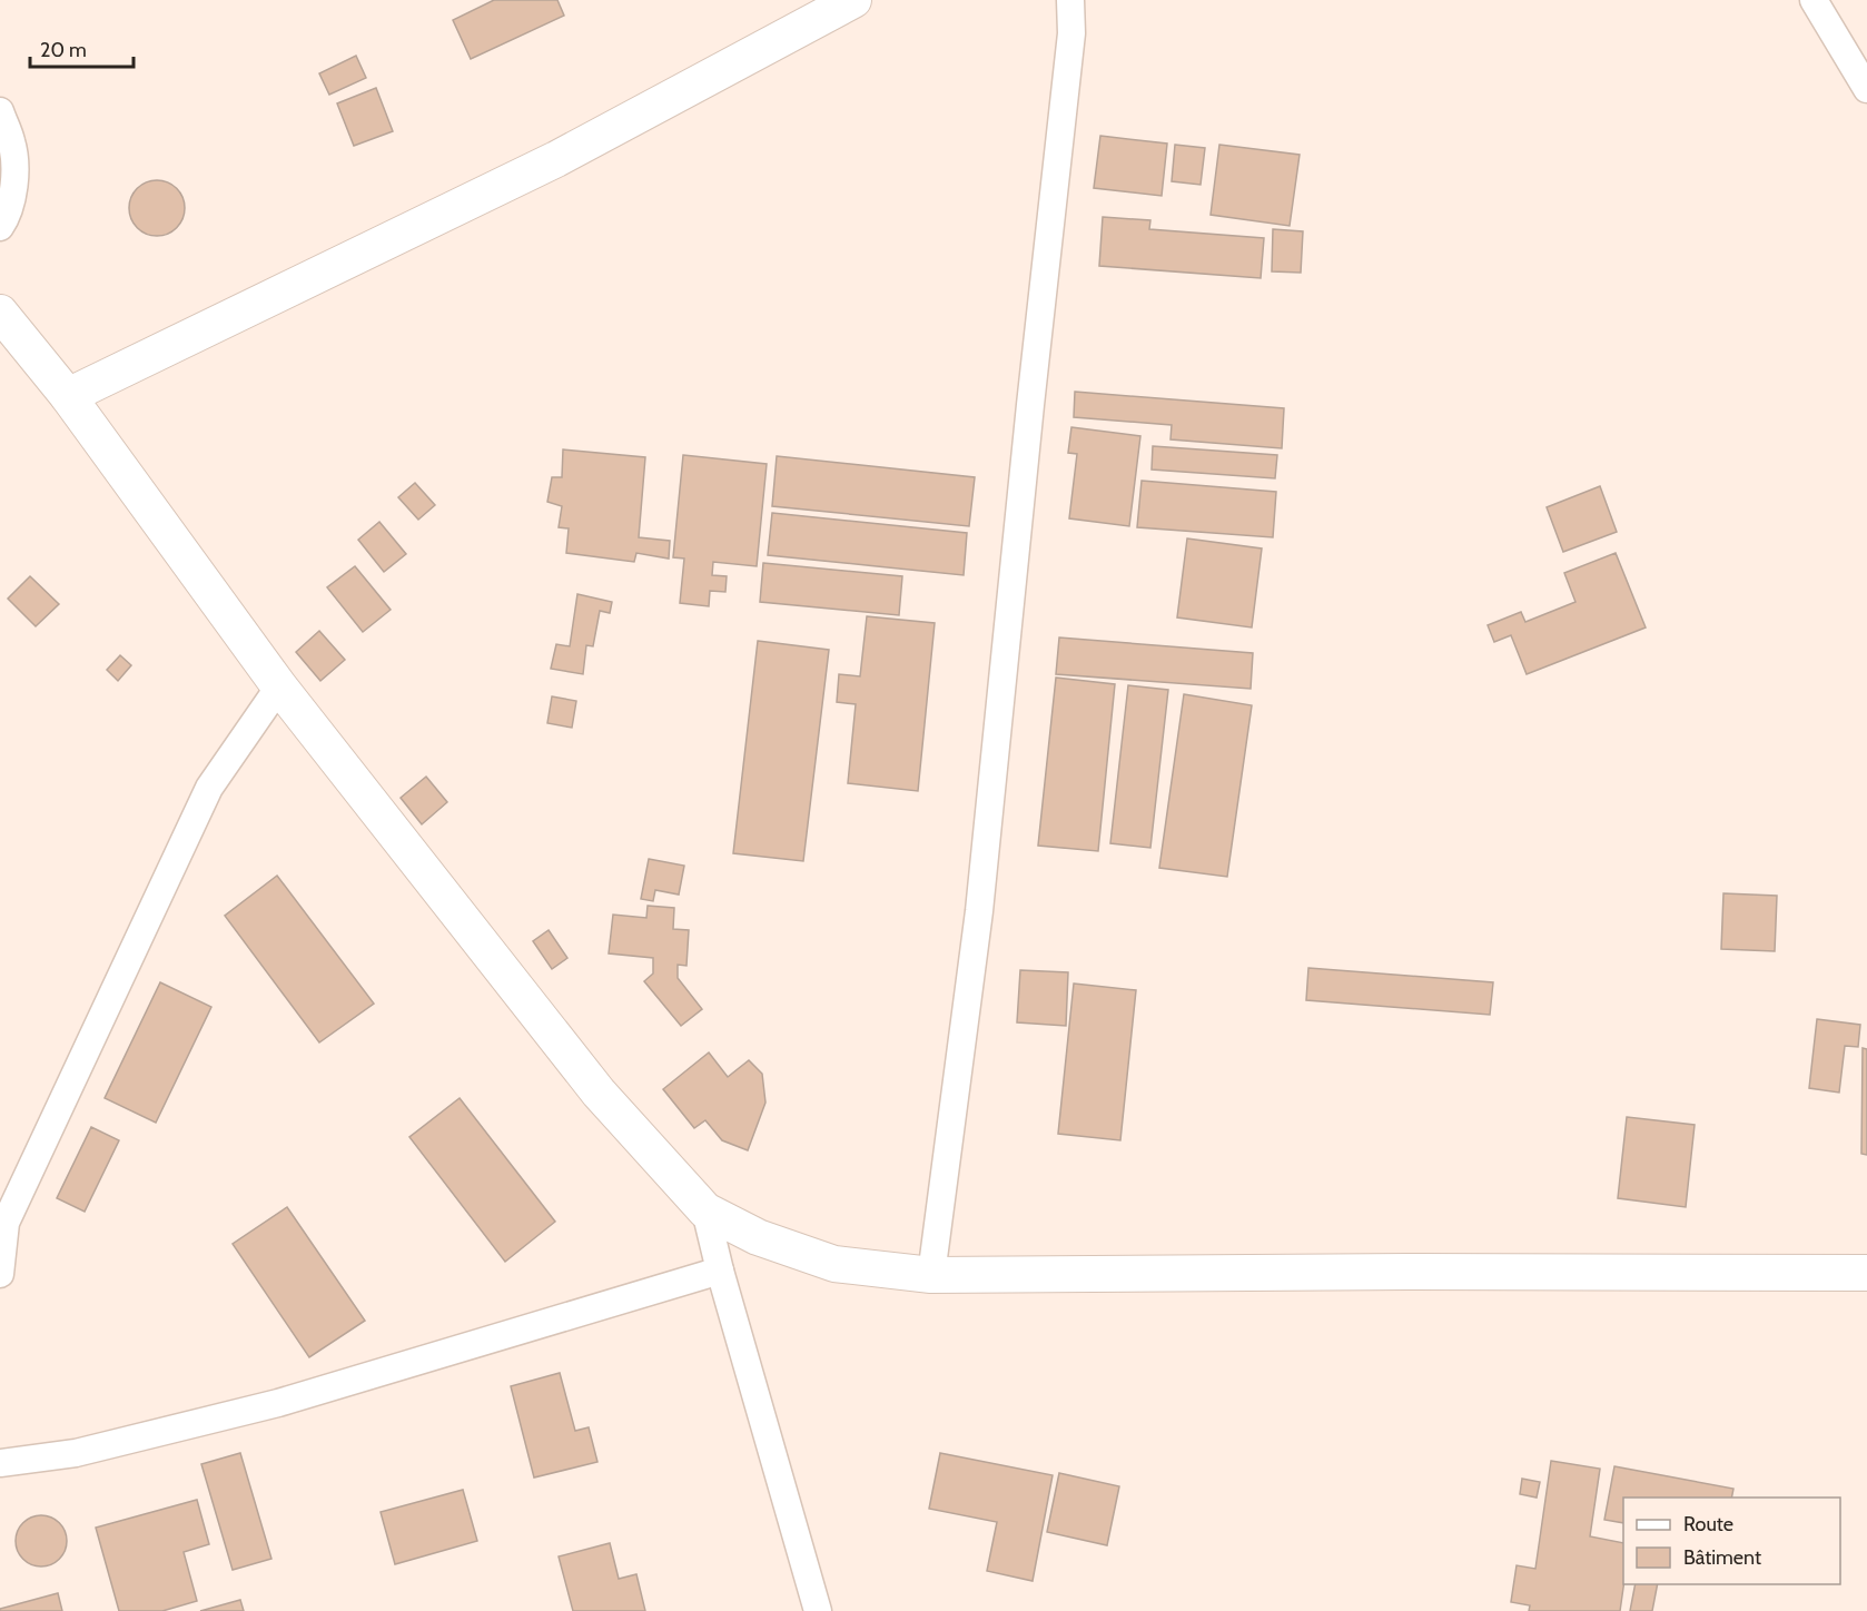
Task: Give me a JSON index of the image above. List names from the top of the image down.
{
  "legend": ["Route", "Bâtiment"],
  "scale_bar": "20 m"
}
